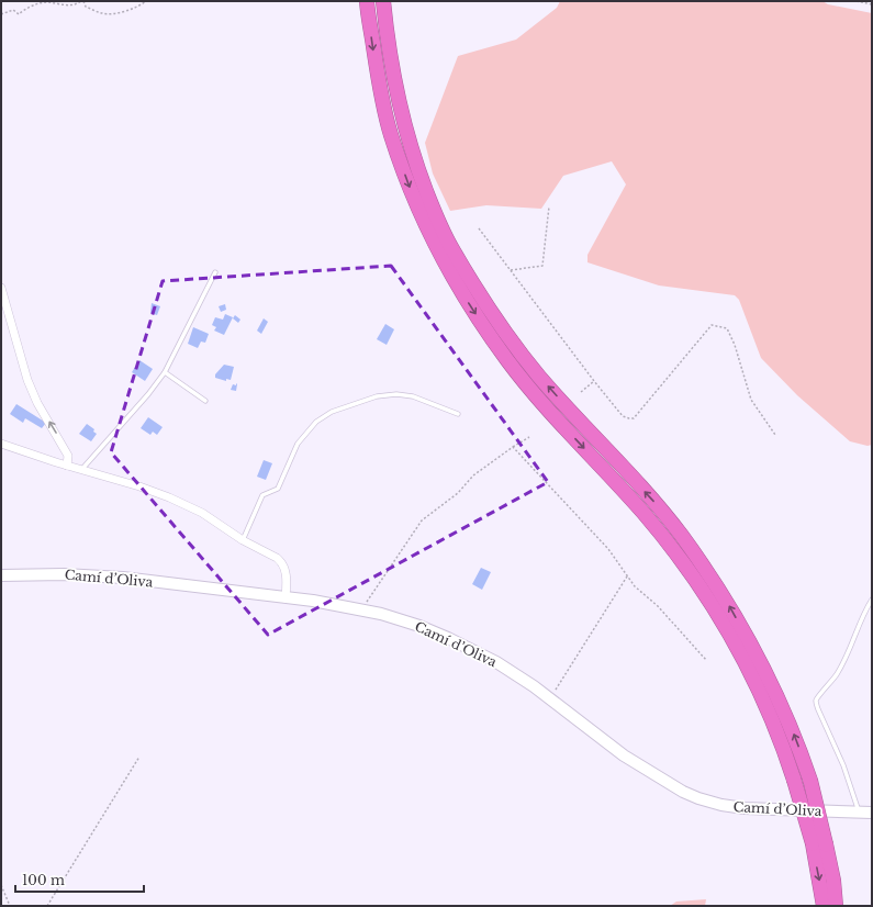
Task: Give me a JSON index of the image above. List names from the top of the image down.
{
  "streets": {
    "street": ["Camí d’Oliva"]
  },
  "scale_bar": "100 m"
}
